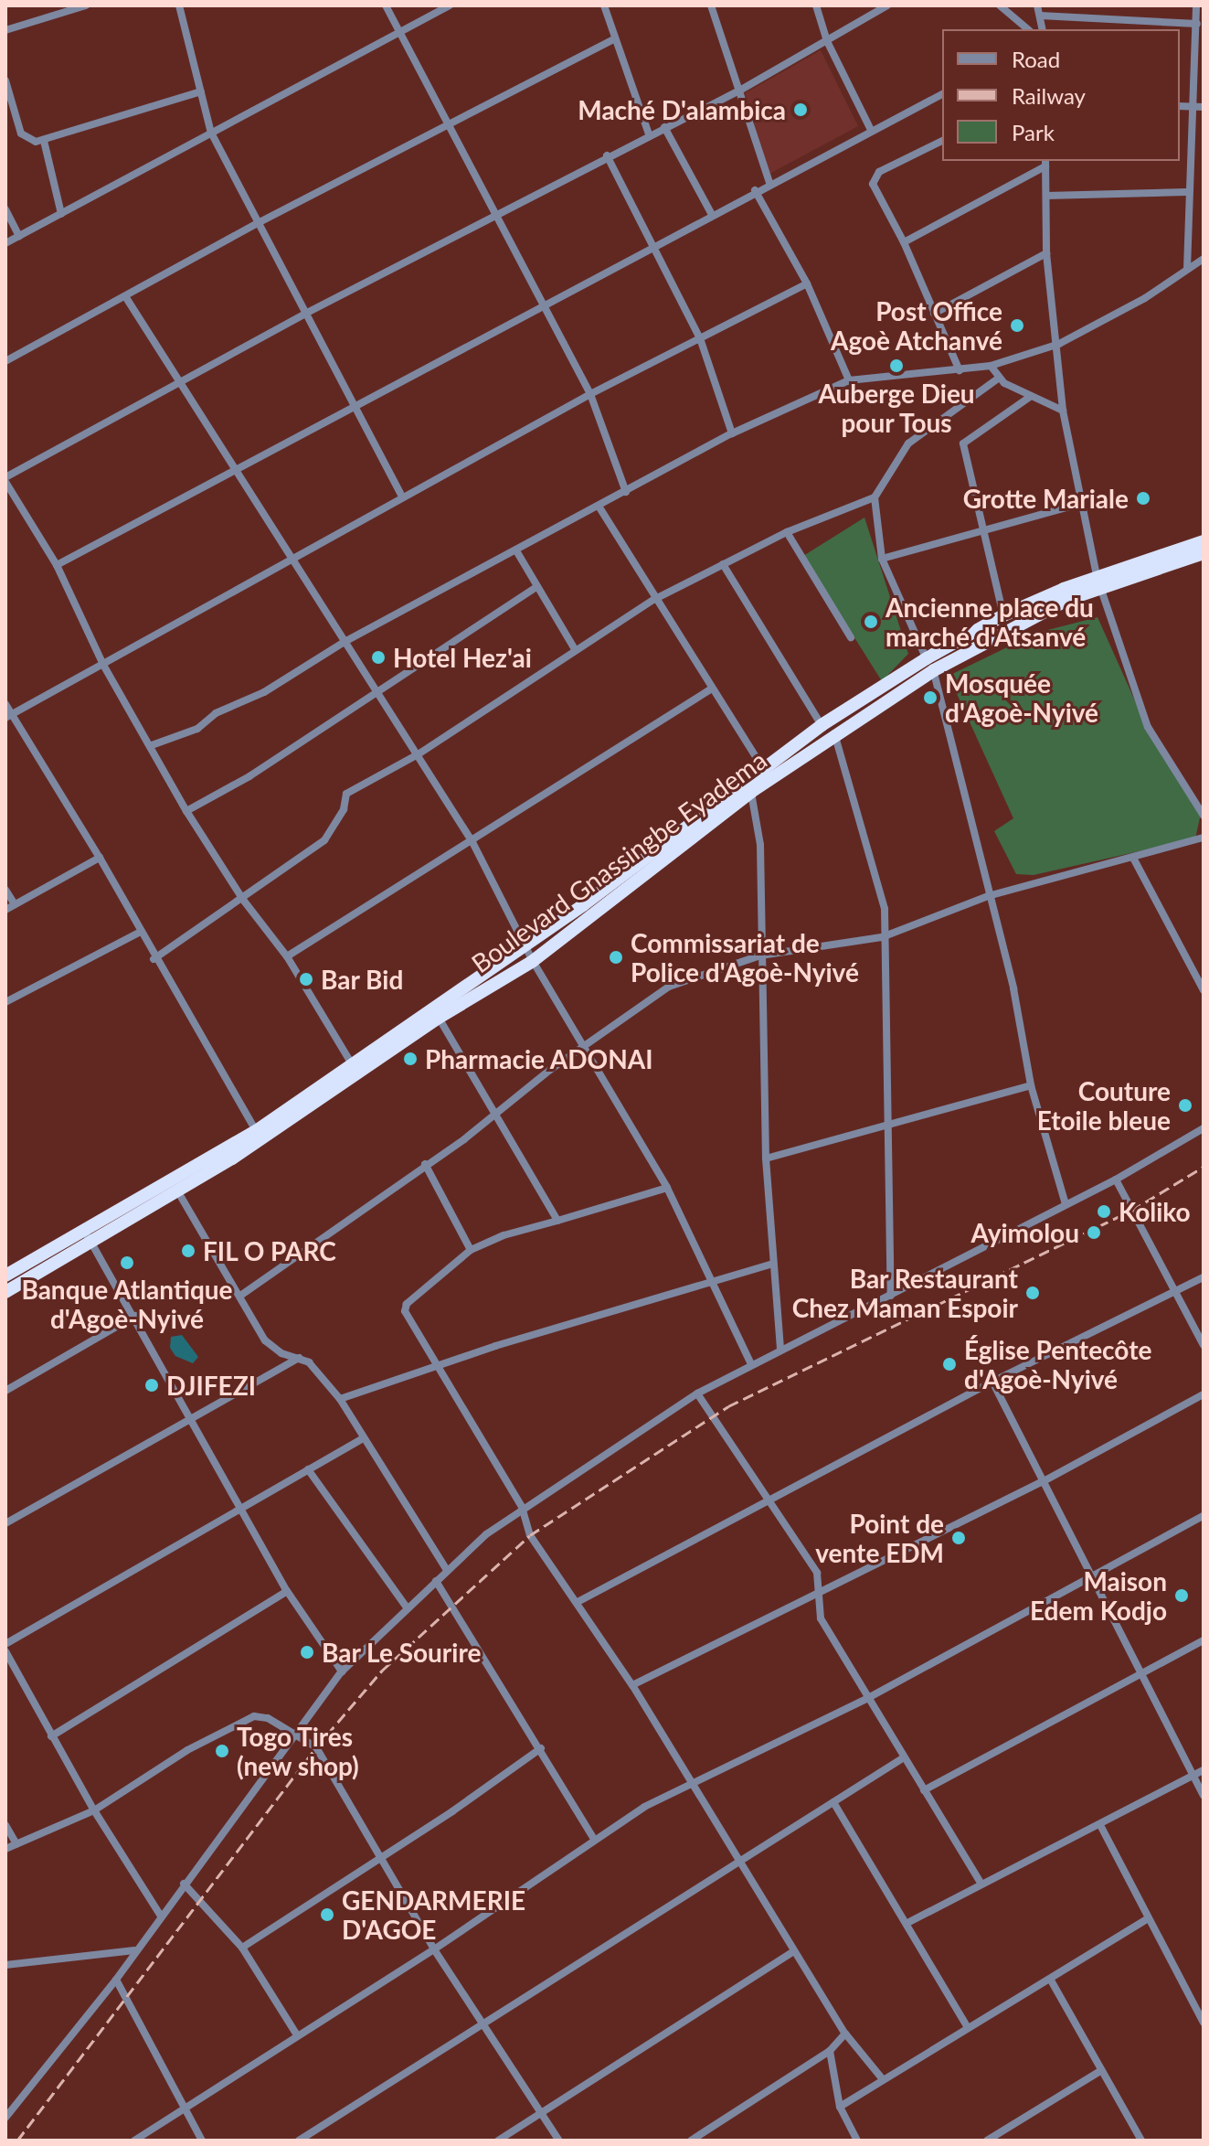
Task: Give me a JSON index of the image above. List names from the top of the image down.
{
  "streets": {
    "highway": ["Boulevard Gnassingbe Eyadema"]
  },
  "places": [
    "Maché D'alambica",
    "Post Office Agoè Atchanvé",
    "Auberge Dieu pour Tous",
    "Grotte Mariale",
    "Ancienne place du marché d'Atsanvé",
    "Hotel Hez'ai",
    "Mosquée d'Agoè-Nyivé",
    "Commissariat de Police d'Agoè-Nyivé",
    "Bar Bid",
    "Pharmacie ADONAI",
    "Couture Etoile bleue",
    "Koliko",
    "Ayimolou",
    "FIL O PARC",
    "Banque Atlantique d'Agoè-Nyivé",
    "Bar Restaurant Chez Maman Espoir",
    "Église Pentecôte d'Agoè-Nyivé",
    "DJIFEZI",
    "Point de vente EDM",
    "Maison Edem Kodjo",
    "Bar Le Sourire",
    "Togo Tires (new shop)",
    "GENDARMERIE D'AGOE"
  ],
  "legend": ["Road", "Railway", "Park"]
}
